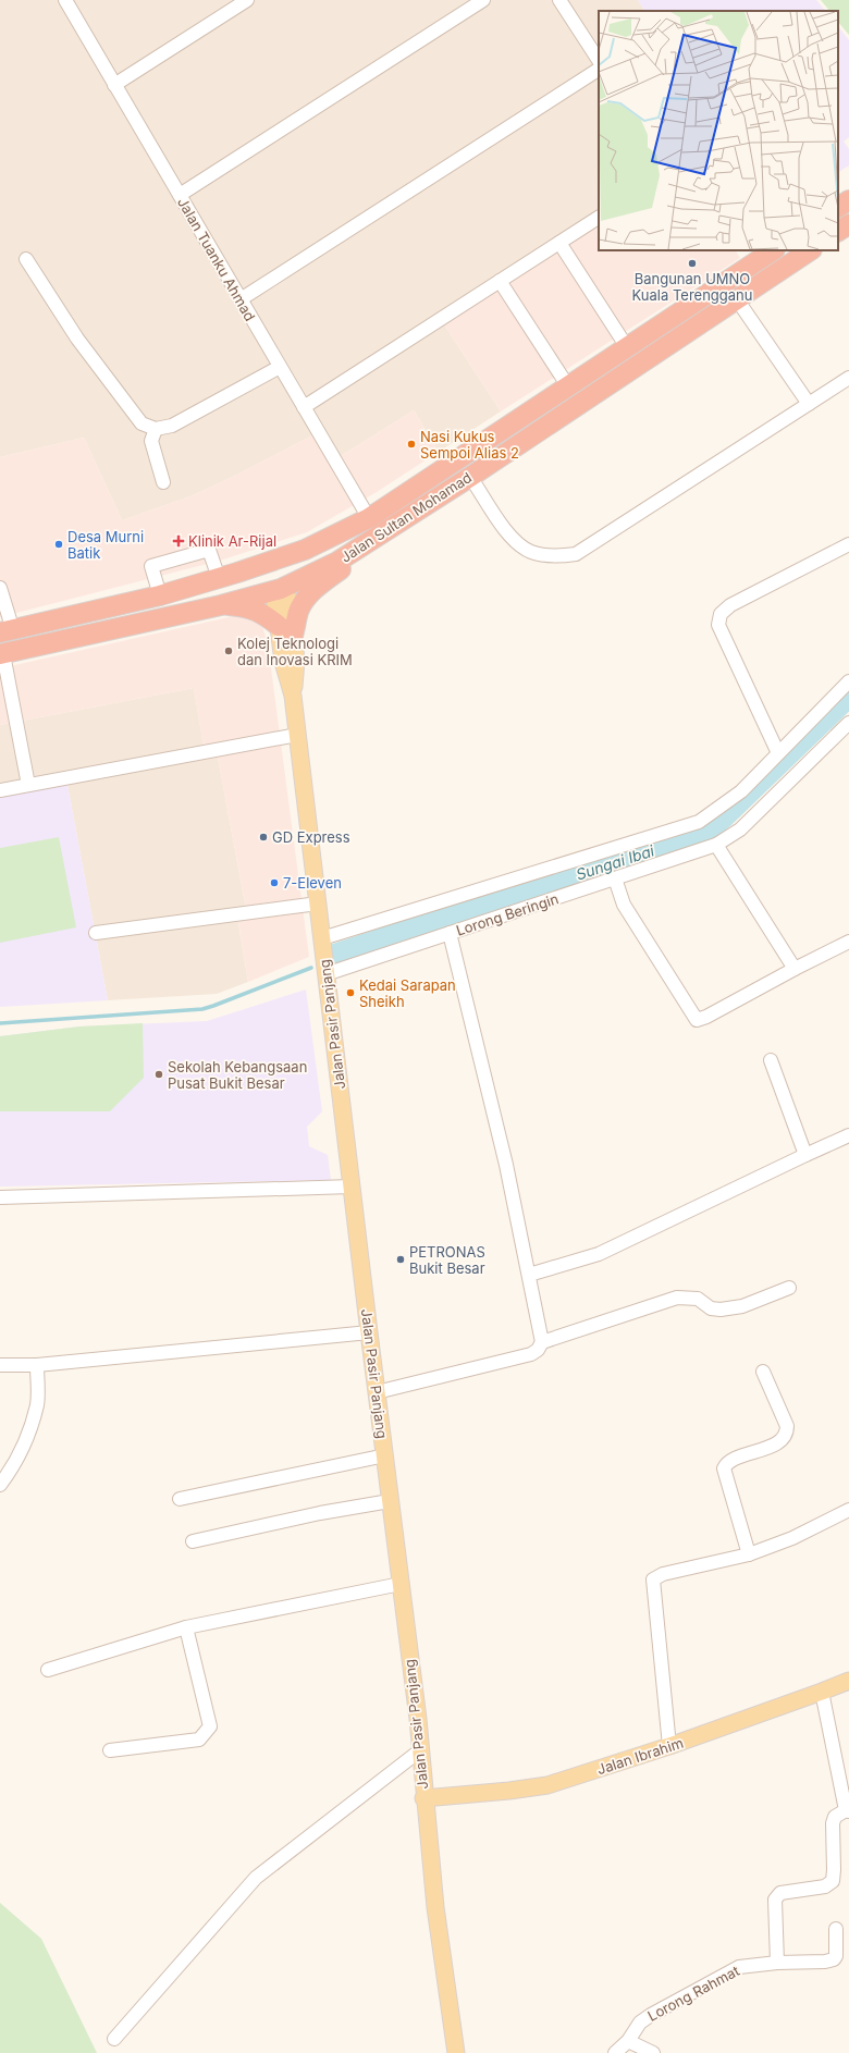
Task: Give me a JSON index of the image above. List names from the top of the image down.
{
  "streets": {
    "highway": ["Jalan Sultan Mohamad"],
    "main road": ["Jalan Pasir Panjang", "Jalan Ibrahim"],
    "street": ["Jalan Tuanku Ahmad", "Lorong Beringin", "Lorong Rahmat"]
  },
  "crossings": [
    ["Jalan Tuanku Ahmad", "Jalan Sultan Mohamad"],
    ["Jalan Sultan Mohamad", "Jalan Pasir Panjang"],
    ["Lorong Beringin", "Jalan Pasir Panjang"],
    ["Jalan Pasir Panjang", "Jalan Ibrahim"]
  ],
  "water": ["Sungai Ibai"],
  "places": {
    "other": [
      "Bangunan UMNO Kuala Terengganu",
      "Nasi Kukus Sempoi Alias 2",
      "Desa Murni Batik",
      "Kolej Teknologi dan Inovasi KRIM",
      "GD Express",
      "7-Eleven",
      "Kedai Sarapan Sheikh",
      "Sekolah Kebangsaan Pusat Bukit Besar",
      "PETRONAS Bukit Besar"
    ],
    "health": ["Klinik Ar-Rijal"]
  }
}
